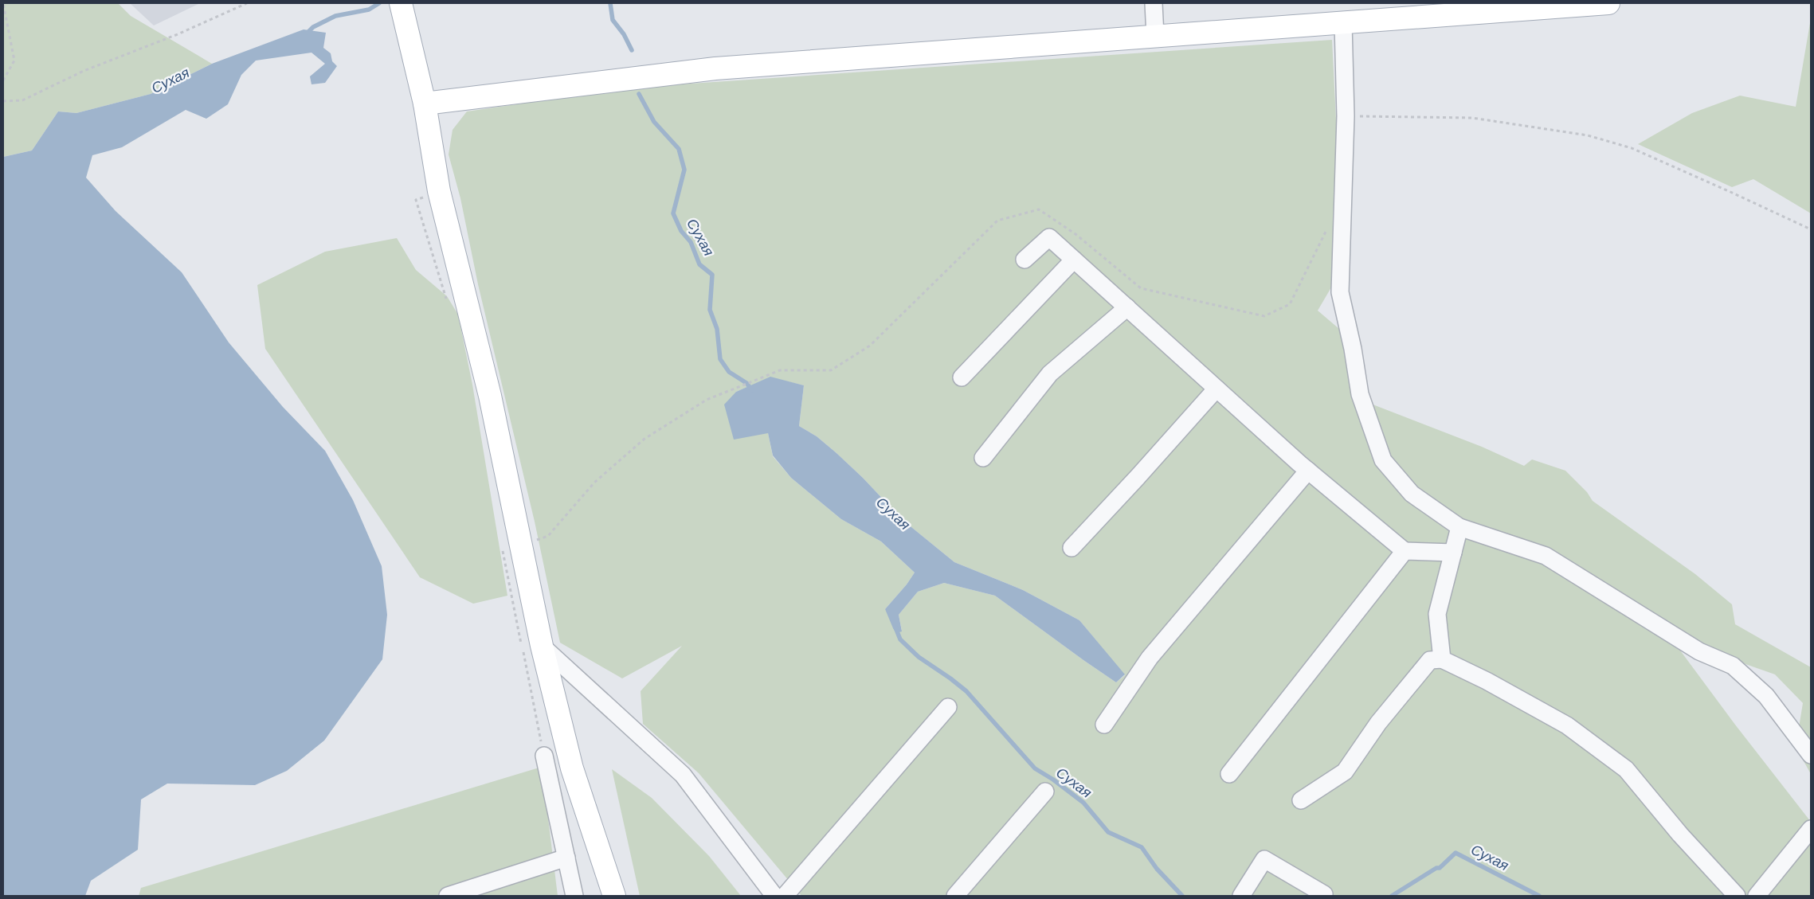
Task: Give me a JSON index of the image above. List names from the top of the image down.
{
  "water": ["Сухая"]
}
